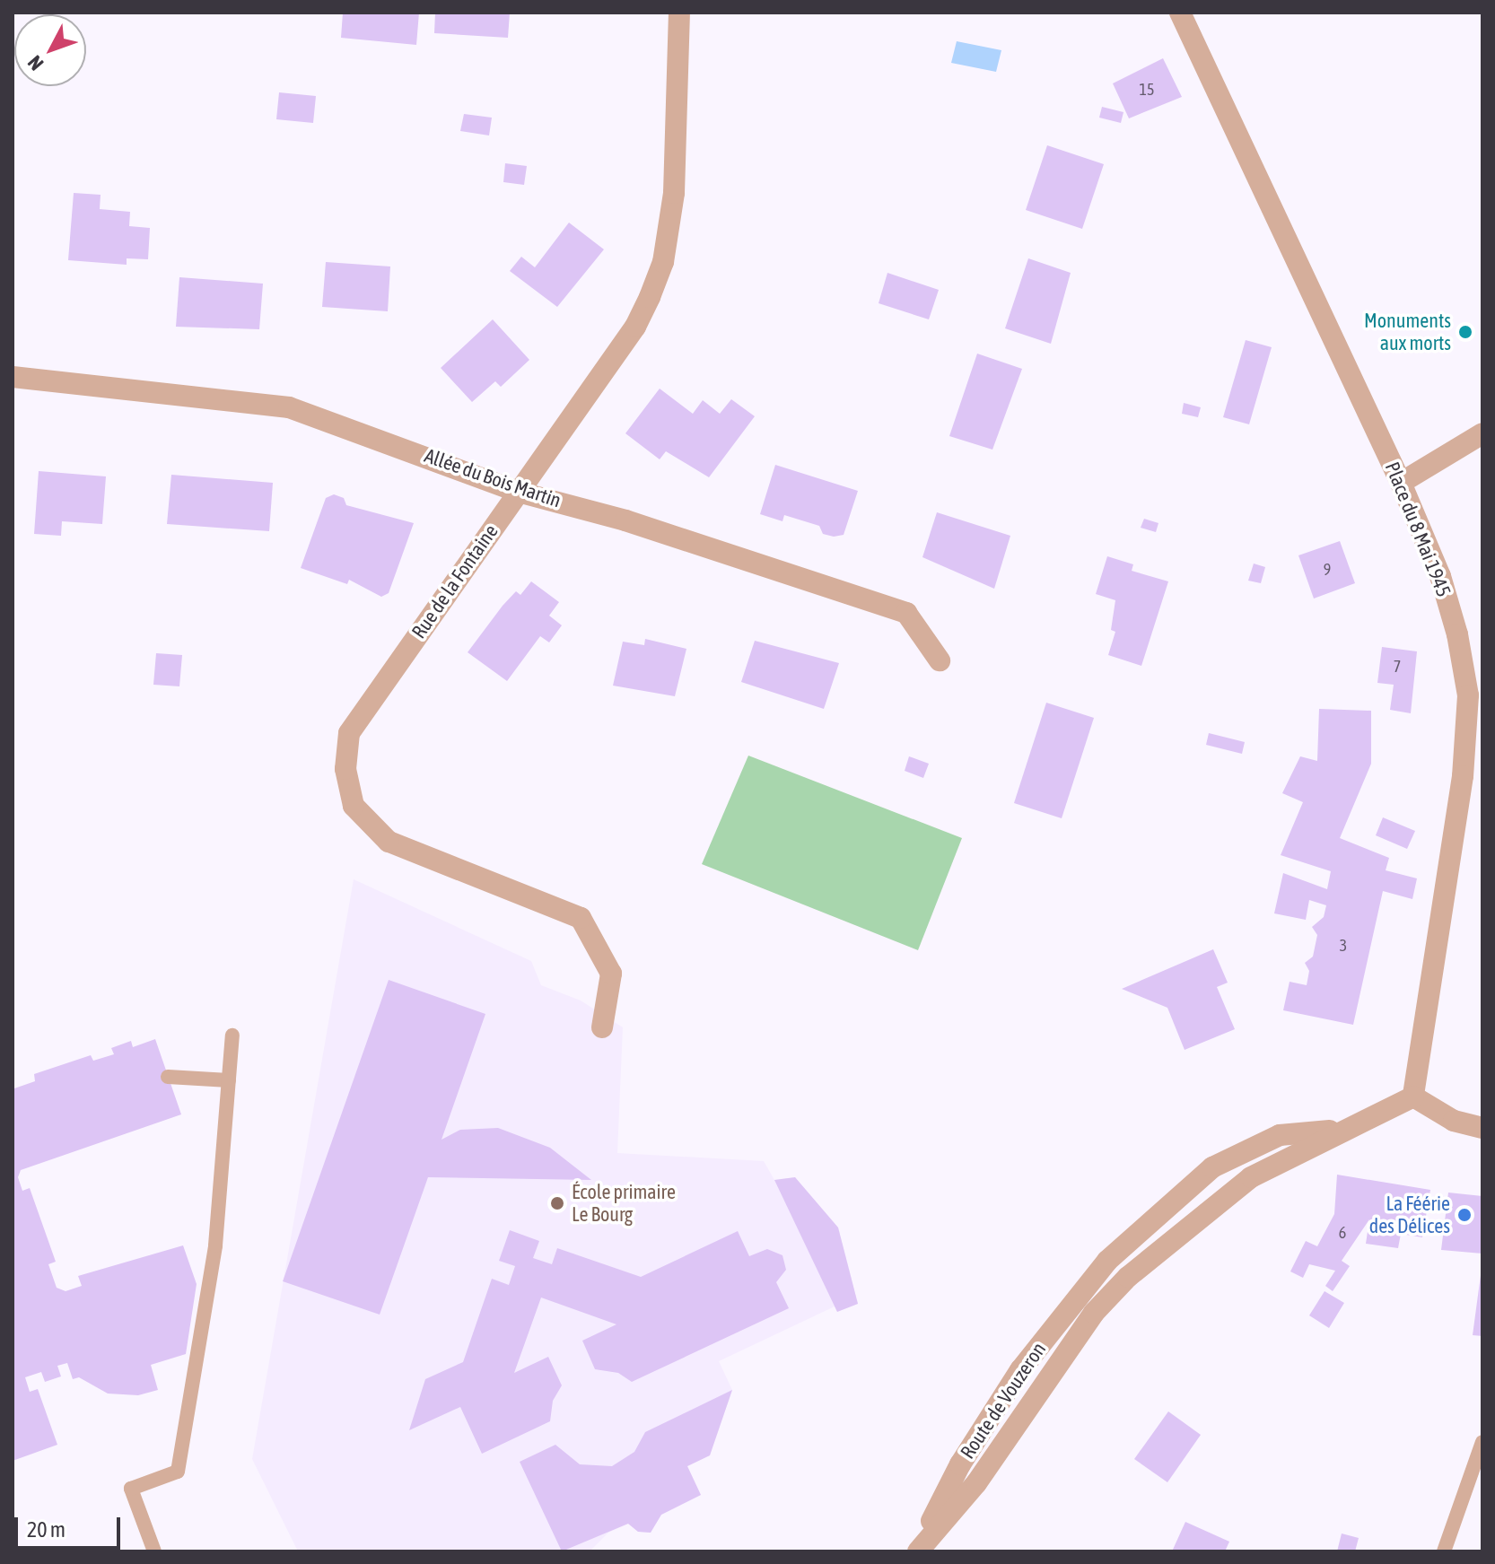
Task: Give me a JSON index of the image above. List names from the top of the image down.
{
  "streets": {
    "street": [
      "Allée du Bois Martin",
      "Place du 8 Mai 1945",
      "Rue de la Fontaine",
      "Route de Vouzeron"
    ]
  },
  "crossings": [
    ["Allée du Bois Martin", "Rue de la Fontaine"],
    ["Place du 8 Mai 1945", "Route de Vouzeron"]
  ],
  "places": ["Monuments aux morts", "École primaire Le Bourg", "La Féérie des Délices"],
  "house_numbers": [
    "15",
    "9",
    "7",
    "3",
    "6"
  ],
  "scale_bar": "20 m",
  "north": "bottom left"
}
